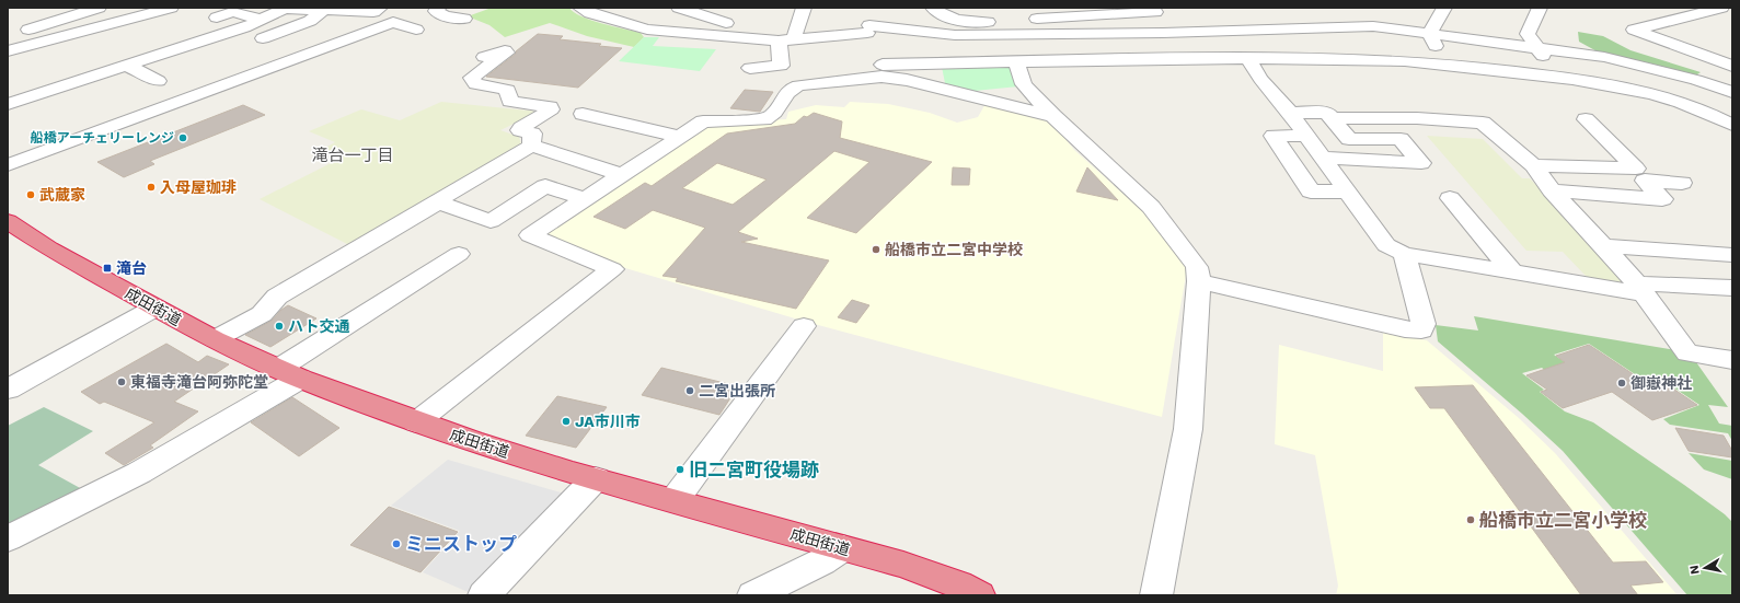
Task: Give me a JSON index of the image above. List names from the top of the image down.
{
  "streets": {
    "highway": ["成田街道"]
  },
  "districts": ["滝台一丁目"],
  "places": {
    "other": [
      "船橋アーチェリーレンジ",
      "入母屋珈琲",
      "武蔵家",
      "船橋市立二宮中学校",
      "ハト交通",
      "東福寺滝台阿弥陀堂",
      "御嶽神社",
      "二宮出張所",
      "JA市川市",
      "旧二宮町役場跡",
      "船橋市立二宮小学校",
      "ミニストップ"
    ],
    "transit": ["滝台"]
  },
  "north": "left"
}
